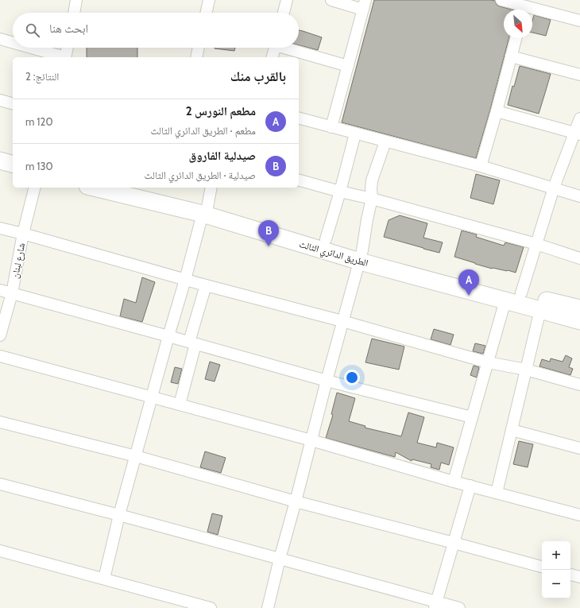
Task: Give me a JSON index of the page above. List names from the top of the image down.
{
  "streets": {
    "highway": ["الطريق الدائري الثالث"],
    "street": ["شارع لبنان"]
  },
  "north": "bottom right",
  "page": {
    "search": "ابحث هنا",
    "heading": ["بالقرب منك", "النتائج: 2"],
    "list": [
      {
        "mark": "A",
        "name": "مطعم النورس 2",
        "note": "مطعم · الطريق الدائري الثالث",
        "value": "120 m"
      },
      {
        "mark": "B",
        "name": "صيدلية الفاروق",
        "note": "صيدلية · الطريق الدائري الثالث",
        "value": "130 m"
      }
    ],
    "pins": ["B", "A"],
    "map_buttons": ["+", "−"]
  }
}
